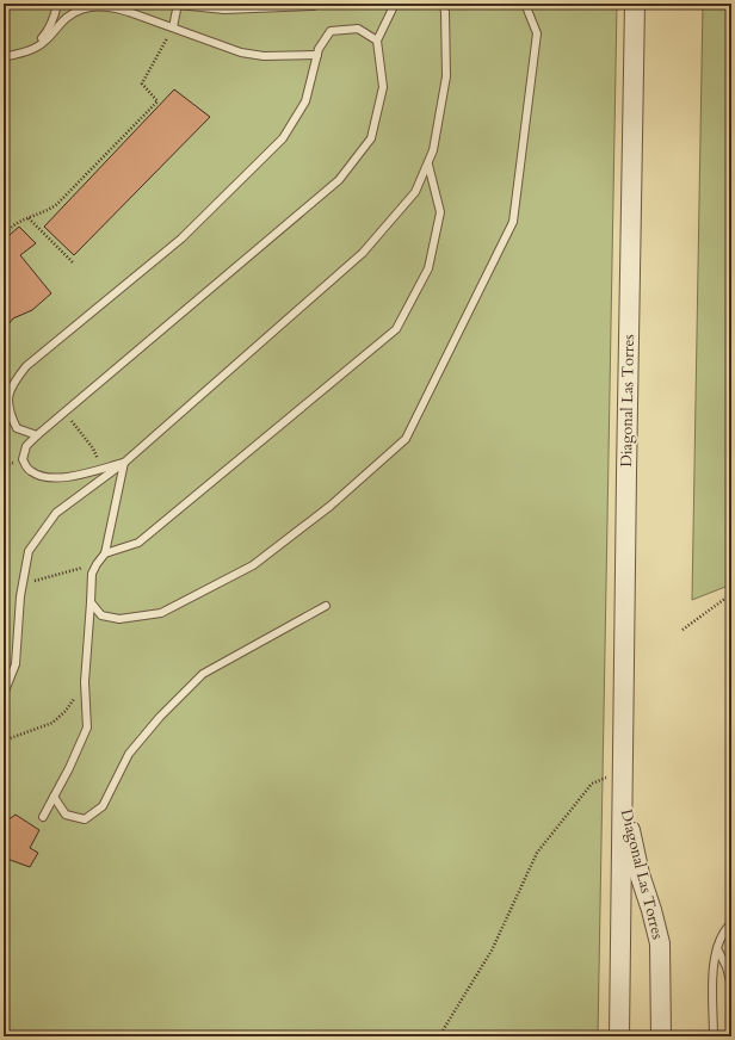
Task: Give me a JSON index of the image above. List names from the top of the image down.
{
  "streets": {
    "street": ["Diagonal Las Torres"]
  }
}
